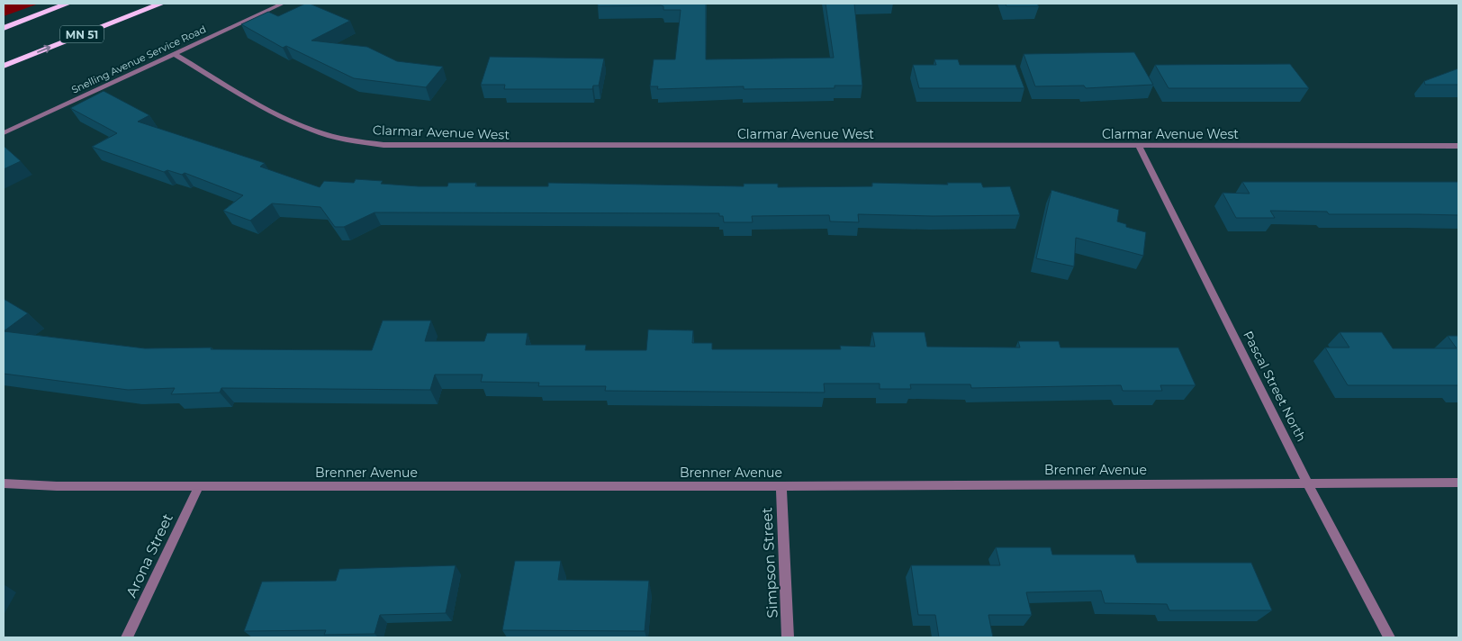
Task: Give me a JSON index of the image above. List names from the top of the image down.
{
  "streets": {
    "highway": ["MN 51"],
    "street": [
      "Snelling Avenue Service Road",
      "Clarmar Avenue West",
      "Pascal Street North",
      "Brenner Avenue",
      "Arona Street",
      "Simpson Street"
    ]
  },
  "crossings": [
    ["Snelling Avenue Service Road", "Clarmar Avenue West"],
    ["Clarmar Avenue West", "Pascal Street North"],
    ["Pascal Street North", "Brenner Avenue"],
    ["Brenner Avenue", "Arona Street"],
    ["Brenner Avenue", "Simpson Street"]
  ]
}
